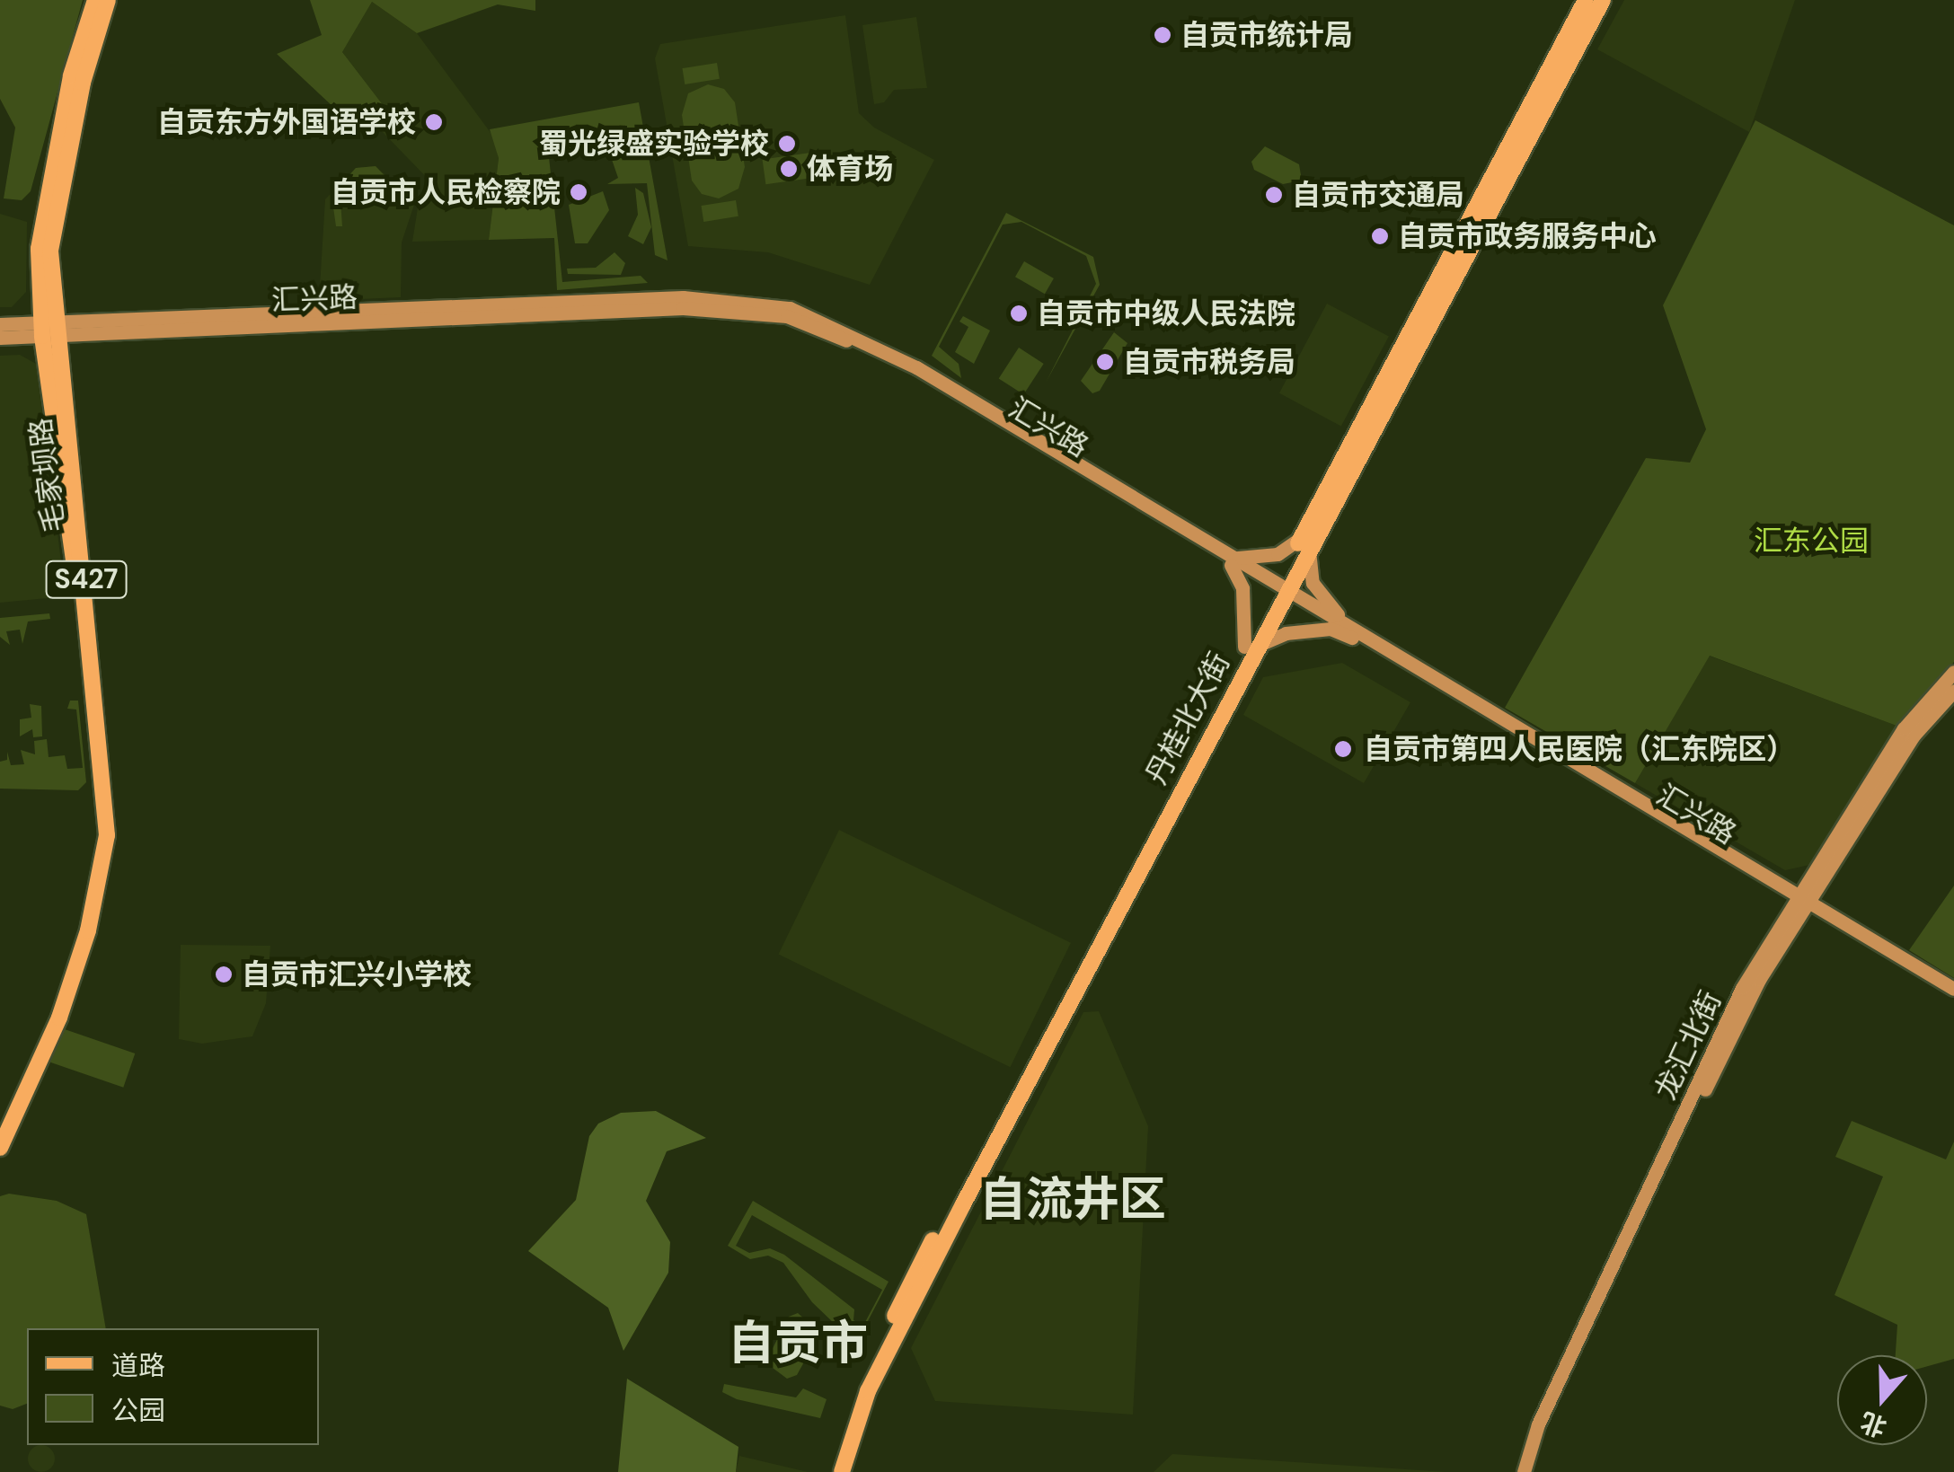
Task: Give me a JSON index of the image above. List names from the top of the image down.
{
  "streets": {
    "main road": [
      "汇兴路",
      "毛家坝路",
      "S427",
      "丹桂北大街",
      "龙汇北街"
    ]
  },
  "crossings": [
    ["汇兴路", "毛家坝路"],
    ["汇兴路", "丹桂北大街"]
  ],
  "districts": ["自流井区", "自贡市"],
  "parks": ["汇东公园"],
  "places": [
    "自贡市统计局",
    "自贡东方外国语学校",
    "蜀光绿盛实验学校",
    "体育场",
    "自贡市人民检察院",
    "自贡市交通局",
    "自贡市政务服务中心",
    "自贡市中级人民法院",
    "自贡市税务局",
    "自贡市第四人民医院（汇东院区）",
    "自贡市汇兴小学校"
  ],
  "legend": ["道路", "公园"],
  "north": "bottom"
}
